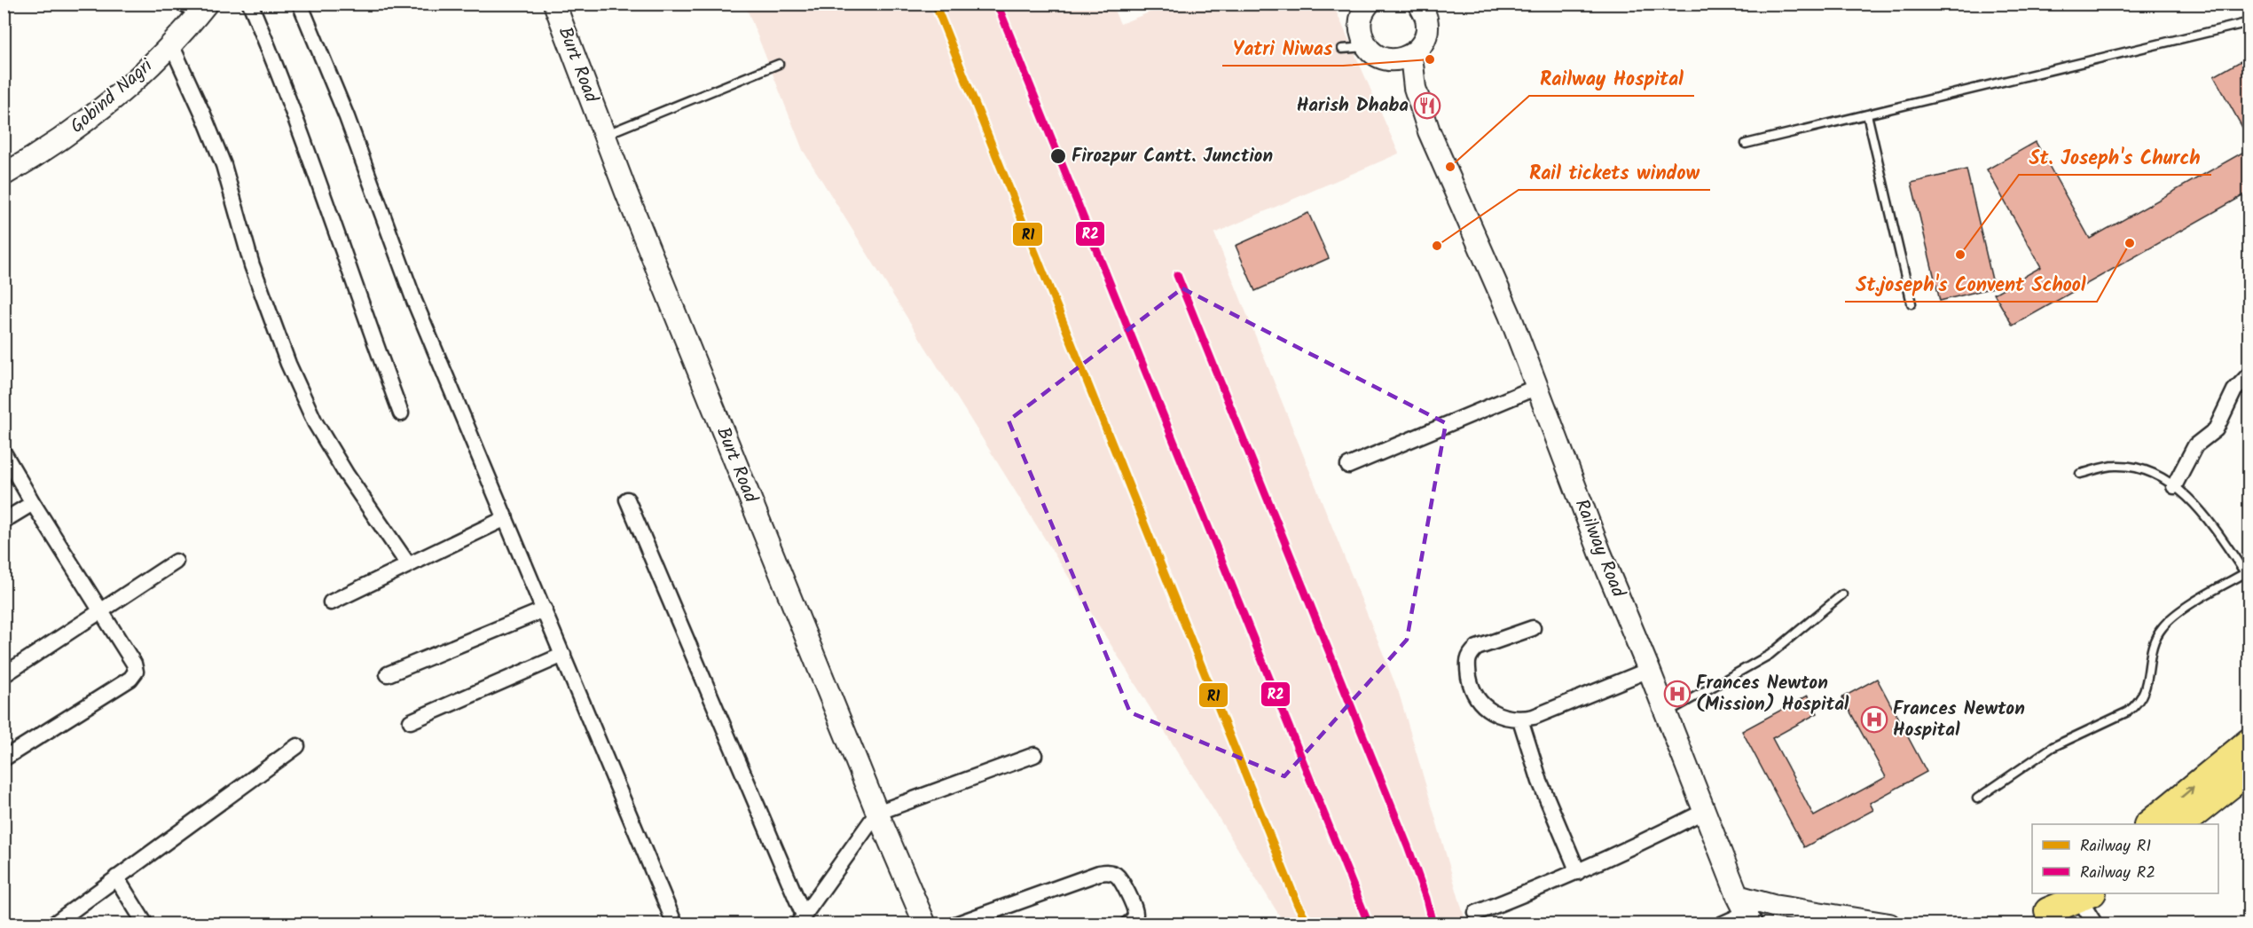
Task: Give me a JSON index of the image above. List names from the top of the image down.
{
  "streets": {
    "street": ["Burt Road", "Gobind Nagri", "Railway Road"]
  },
  "places": {
    "other": [
      "Yatri Niwas",
      "Firozpur Cantt. Junction",
      "Railway Hospital",
      "St.joseph's Convent School",
      "Rail tickets window",
      "St. Joseph's Church"
    ],
    "restaurant": ["Harish Dhaba"],
    "hospital": ["Frances Newton (Mission) Hospital", "Frances Newton Hospital"]
  },
  "lines": ["rail line R1", "rail line R2"],
  "legend": ["Railway R1", "Railway R2"]
}
